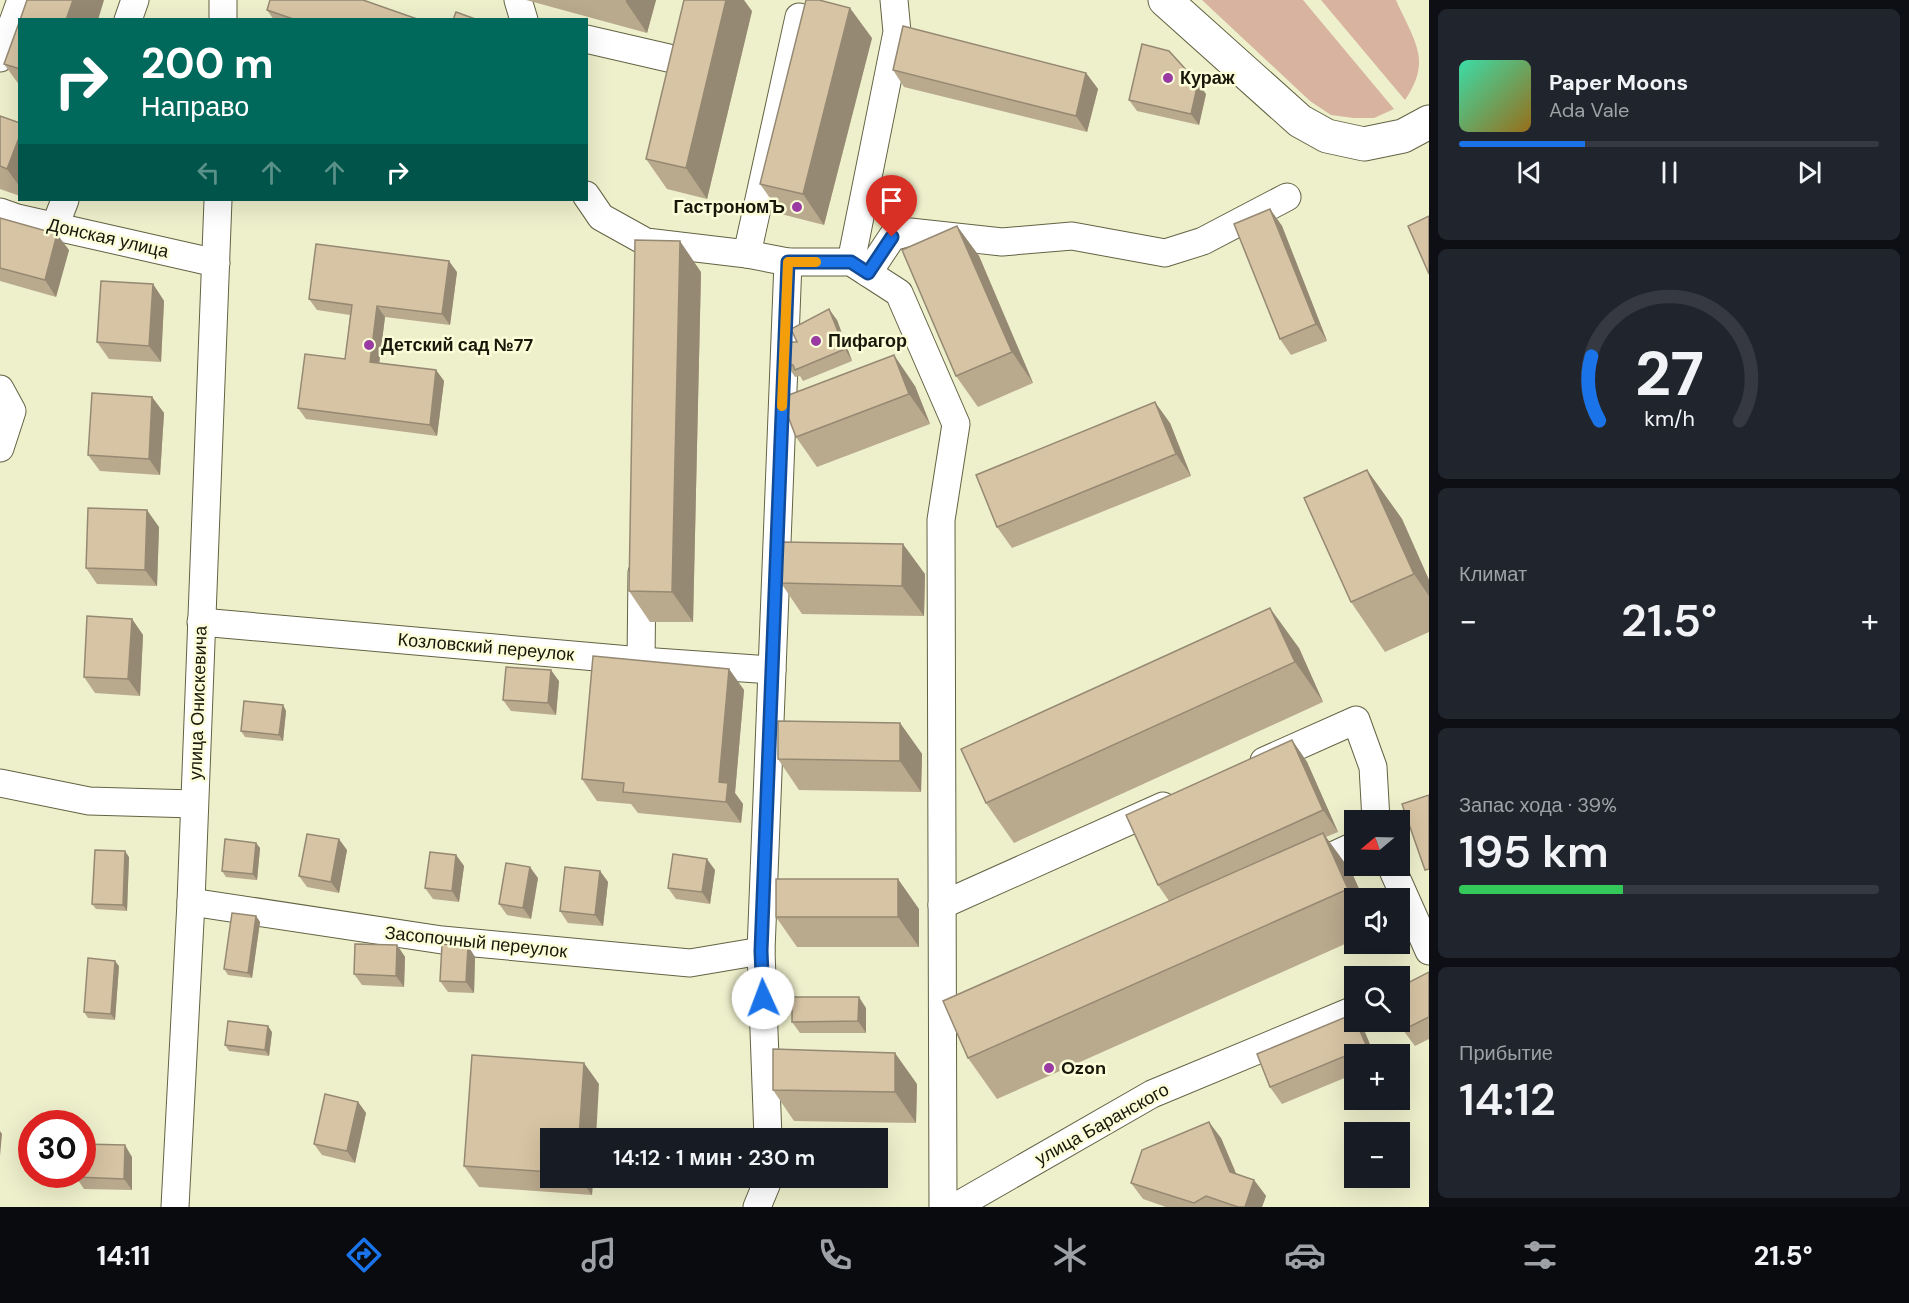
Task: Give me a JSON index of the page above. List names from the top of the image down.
{
  "streets": {
    "street": [
      "Донская улица",
      "Козловский переулок",
      "улица Онискевича",
      "Засопочный переулок",
      "улица Баранского"
    ]
  },
  "crossings": [
    ["Донская улица", "улица Онискевича"],
    ["Козловский переулок", "улица Онискевича"],
    ["улица Онискевича", "Засопочный переулок"]
  ],
  "places": [
    "Кураж",
    "ГастрономЪ",
    "Пифагор",
    "Детский сад №77",
    "Ozon"
  ],
  "north": "left",
  "page": {
    "turn": ["200 m", "Направо"],
    "song": ["Paper Moons", "Ada Vale"],
    "tile": [
      "Климат",
      ["Запас хода · 39%", "195 km"],
      ["Прибытие", "14:12"]
    ],
    "heat": ["−", "21.5°", "+"],
    "map_buttons": ["+", "−"],
    "limit": "30",
    "trip": "14:12 · 1 мин · 230 m",
    "tabs": ["14:11", "21.5°"],
    "gauge": ["27", "km/h"]
  }
}
